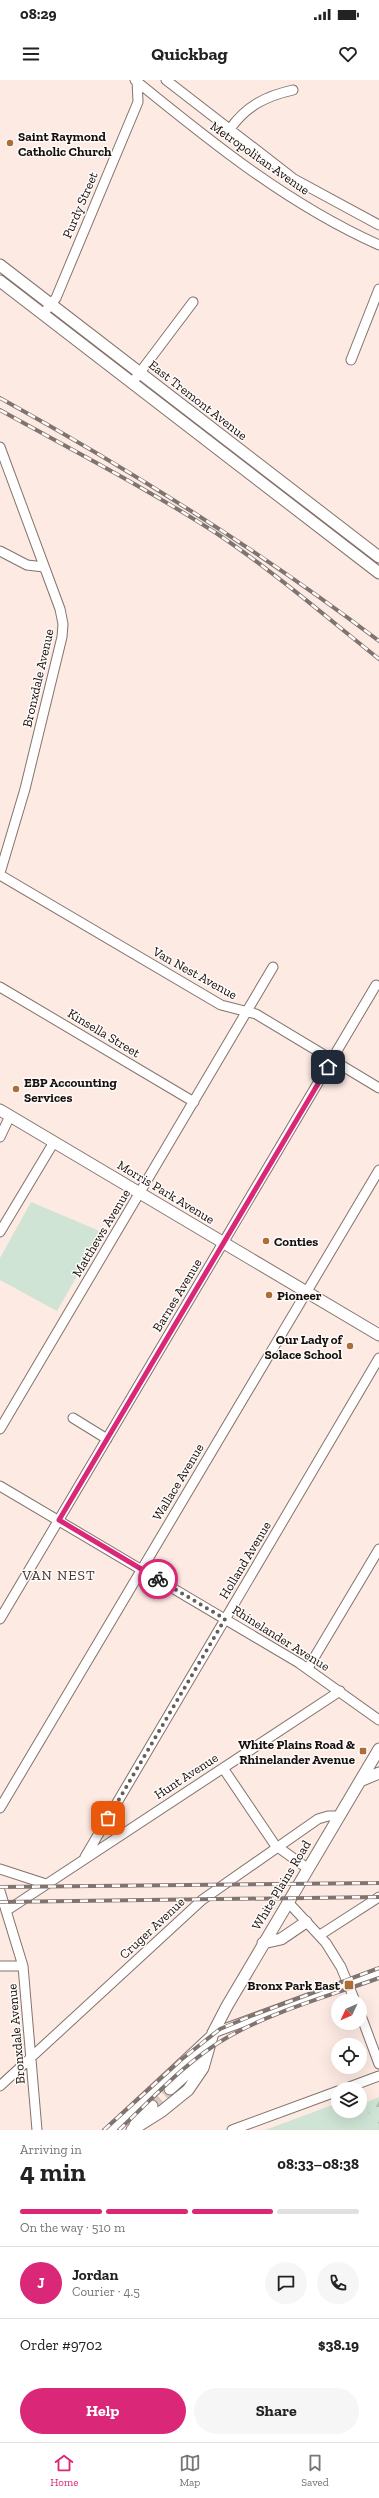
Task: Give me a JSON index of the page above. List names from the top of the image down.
{
  "streets": {
    "main road": ["East Tremont Avenue", "Morris Park Avenue", "White Plains Road"],
    "street": [
      "Metropolitan Avenue",
      "Purdy Street",
      "Bronxdale Avenue",
      "Van Nest Avenue",
      "Kinsella Street",
      "Matthews Avenue",
      "Barnes Avenue",
      "Wallace Avenue",
      "Holland Avenue",
      "Rhinelander Avenue",
      "Hunt Avenue",
      "Cruger Avenue"
    ]
  },
  "crossings": [
    ["Metropolitan Avenue", "Purdy Street"],
    ["Purdy Street", "East Tremont Avenue"],
    ["Bronxdale Avenue", "Van Nest Avenue"],
    ["Bronxdale Avenue", "Hunt Avenue"],
    ["Bronxdale Avenue", "Cruger Avenue"],
    ["Van Nest Avenue", "Matthews Avenue"],
    ["Van Nest Avenue", "Barnes Avenue"],
    ["Kinsella Street", "Matthews Avenue"],
    ["Morris Park Avenue", "Matthews Avenue"],
    ["Morris Park Avenue", "Barnes Avenue"],
    ["Morris Park Avenue", "Wallace Avenue"],
    ["Barnes Avenue", "Rhinelander Avenue"],
    ["Wallace Avenue", "Rhinelander Avenue"],
    ["Holland Avenue", "Rhinelander Avenue"],
    ["Holland Avenue", "Hunt Avenue"],
    ["Rhinelander Avenue", "Hunt Avenue"],
    ["White Plains Road", "Cruger Avenue"]
  ],
  "districts": ["VAN NEST"],
  "places": {
    "other": [
      "Saint Raymond Catholic Church",
      "EBP Accounting Services",
      "Conties",
      "Pioneer",
      "Our Lady of Solace School"
    ],
    "transit": ["White Plains Road & Rhinelander Avenue", "Bronx Park East"]
  },
  "north": "bottom left",
  "page": {
    "status": "08:29",
    "header": "Quickbag",
    "heading": ["4 min", "Arriving in", "08:33–08:38"],
    "panel": [
      "Jordan",
      "Courier · 4.5",
      "Order #9702",
      "$38.19"
    ],
    "bar": "On the way · 510 m",
    "round": "J",
    "buttons": ["Help", "Share"],
    "tabs": ["Home", "Map", "Saved"]
  }
}
